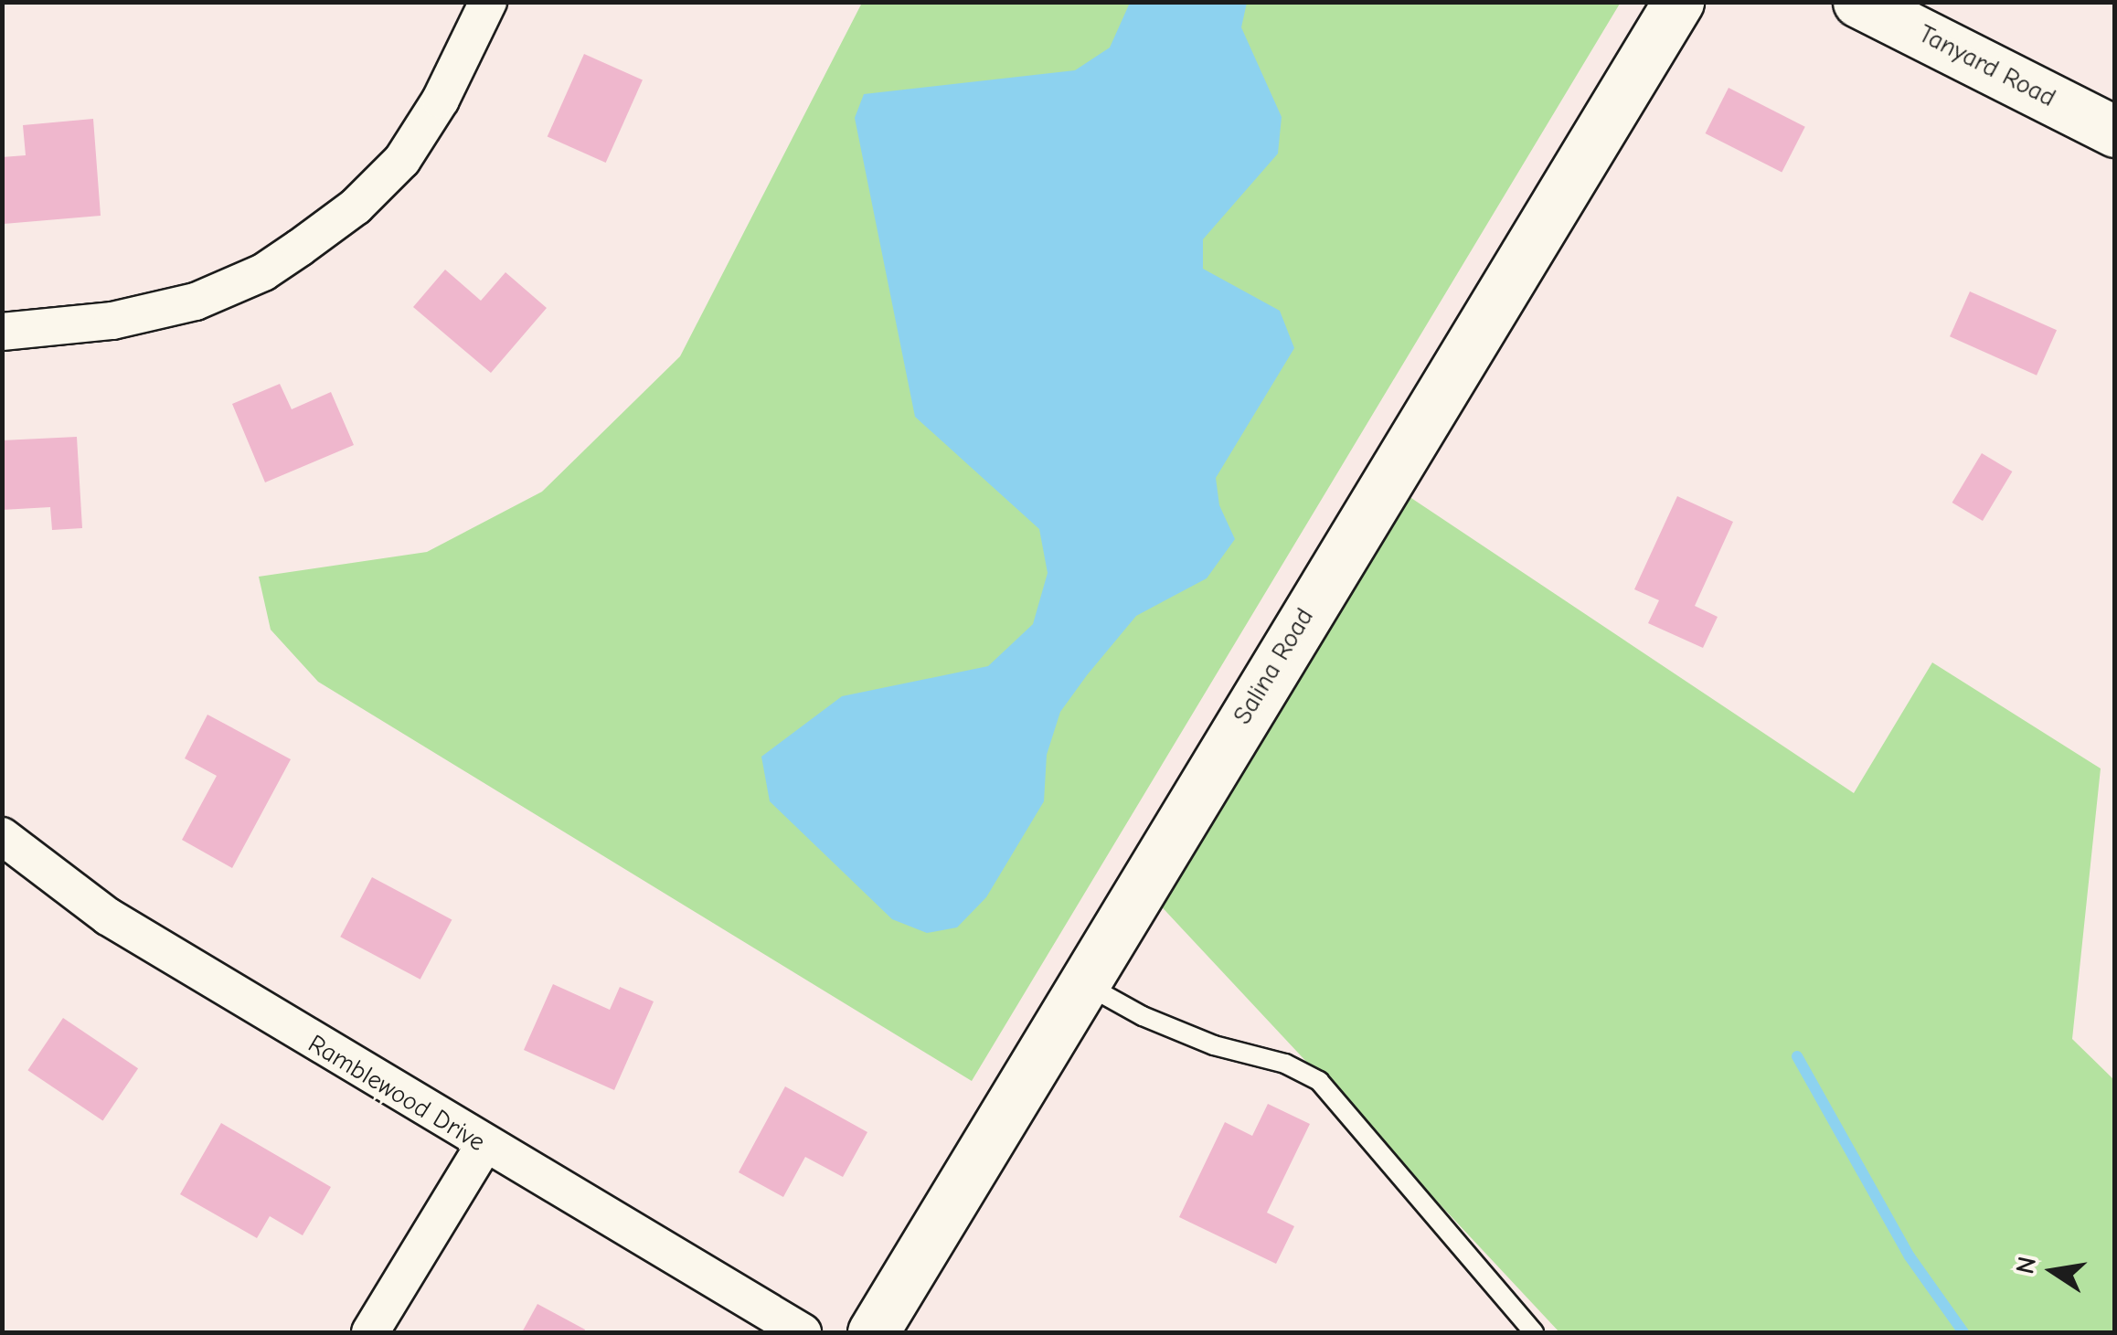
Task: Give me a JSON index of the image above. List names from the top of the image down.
{
  "streets": {
    "street": ["Tanyard Road", "Salina Road", "Ramblewood Drive"]
  },
  "north": "left"
}
